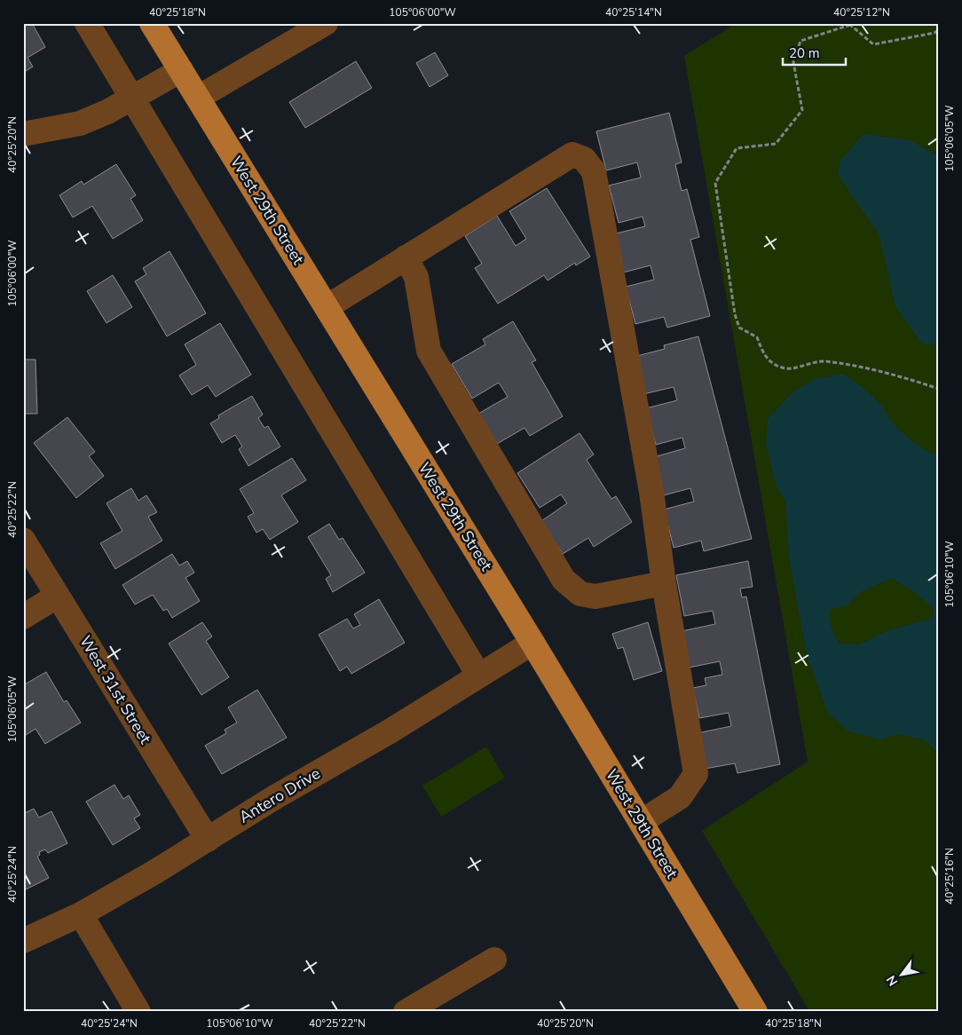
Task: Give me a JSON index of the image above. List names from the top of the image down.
{
  "streets": {
    "main road": ["West 29th Street"],
    "street": ["West 31st Street", "Antero Drive"]
  },
  "crossings": [
    ["West 29th Street", "Antero Drive"],
    ["West 31st Street", "Antero Drive"]
  ],
  "scale_bar": "20 m",
  "north": "bottom left",
  "coordinates": [
    "40°25'18\"N",
    "105°06'00\"W",
    "40°25'14\"N",
    "40°25'12\"N",
    "105°06'05\"W",
    "40°25'20\"N",
    "40°25'22\"N",
    "105°06'10\"W",
    "40°25'24\"N",
    "40°25'16\"N"
  ]
}
